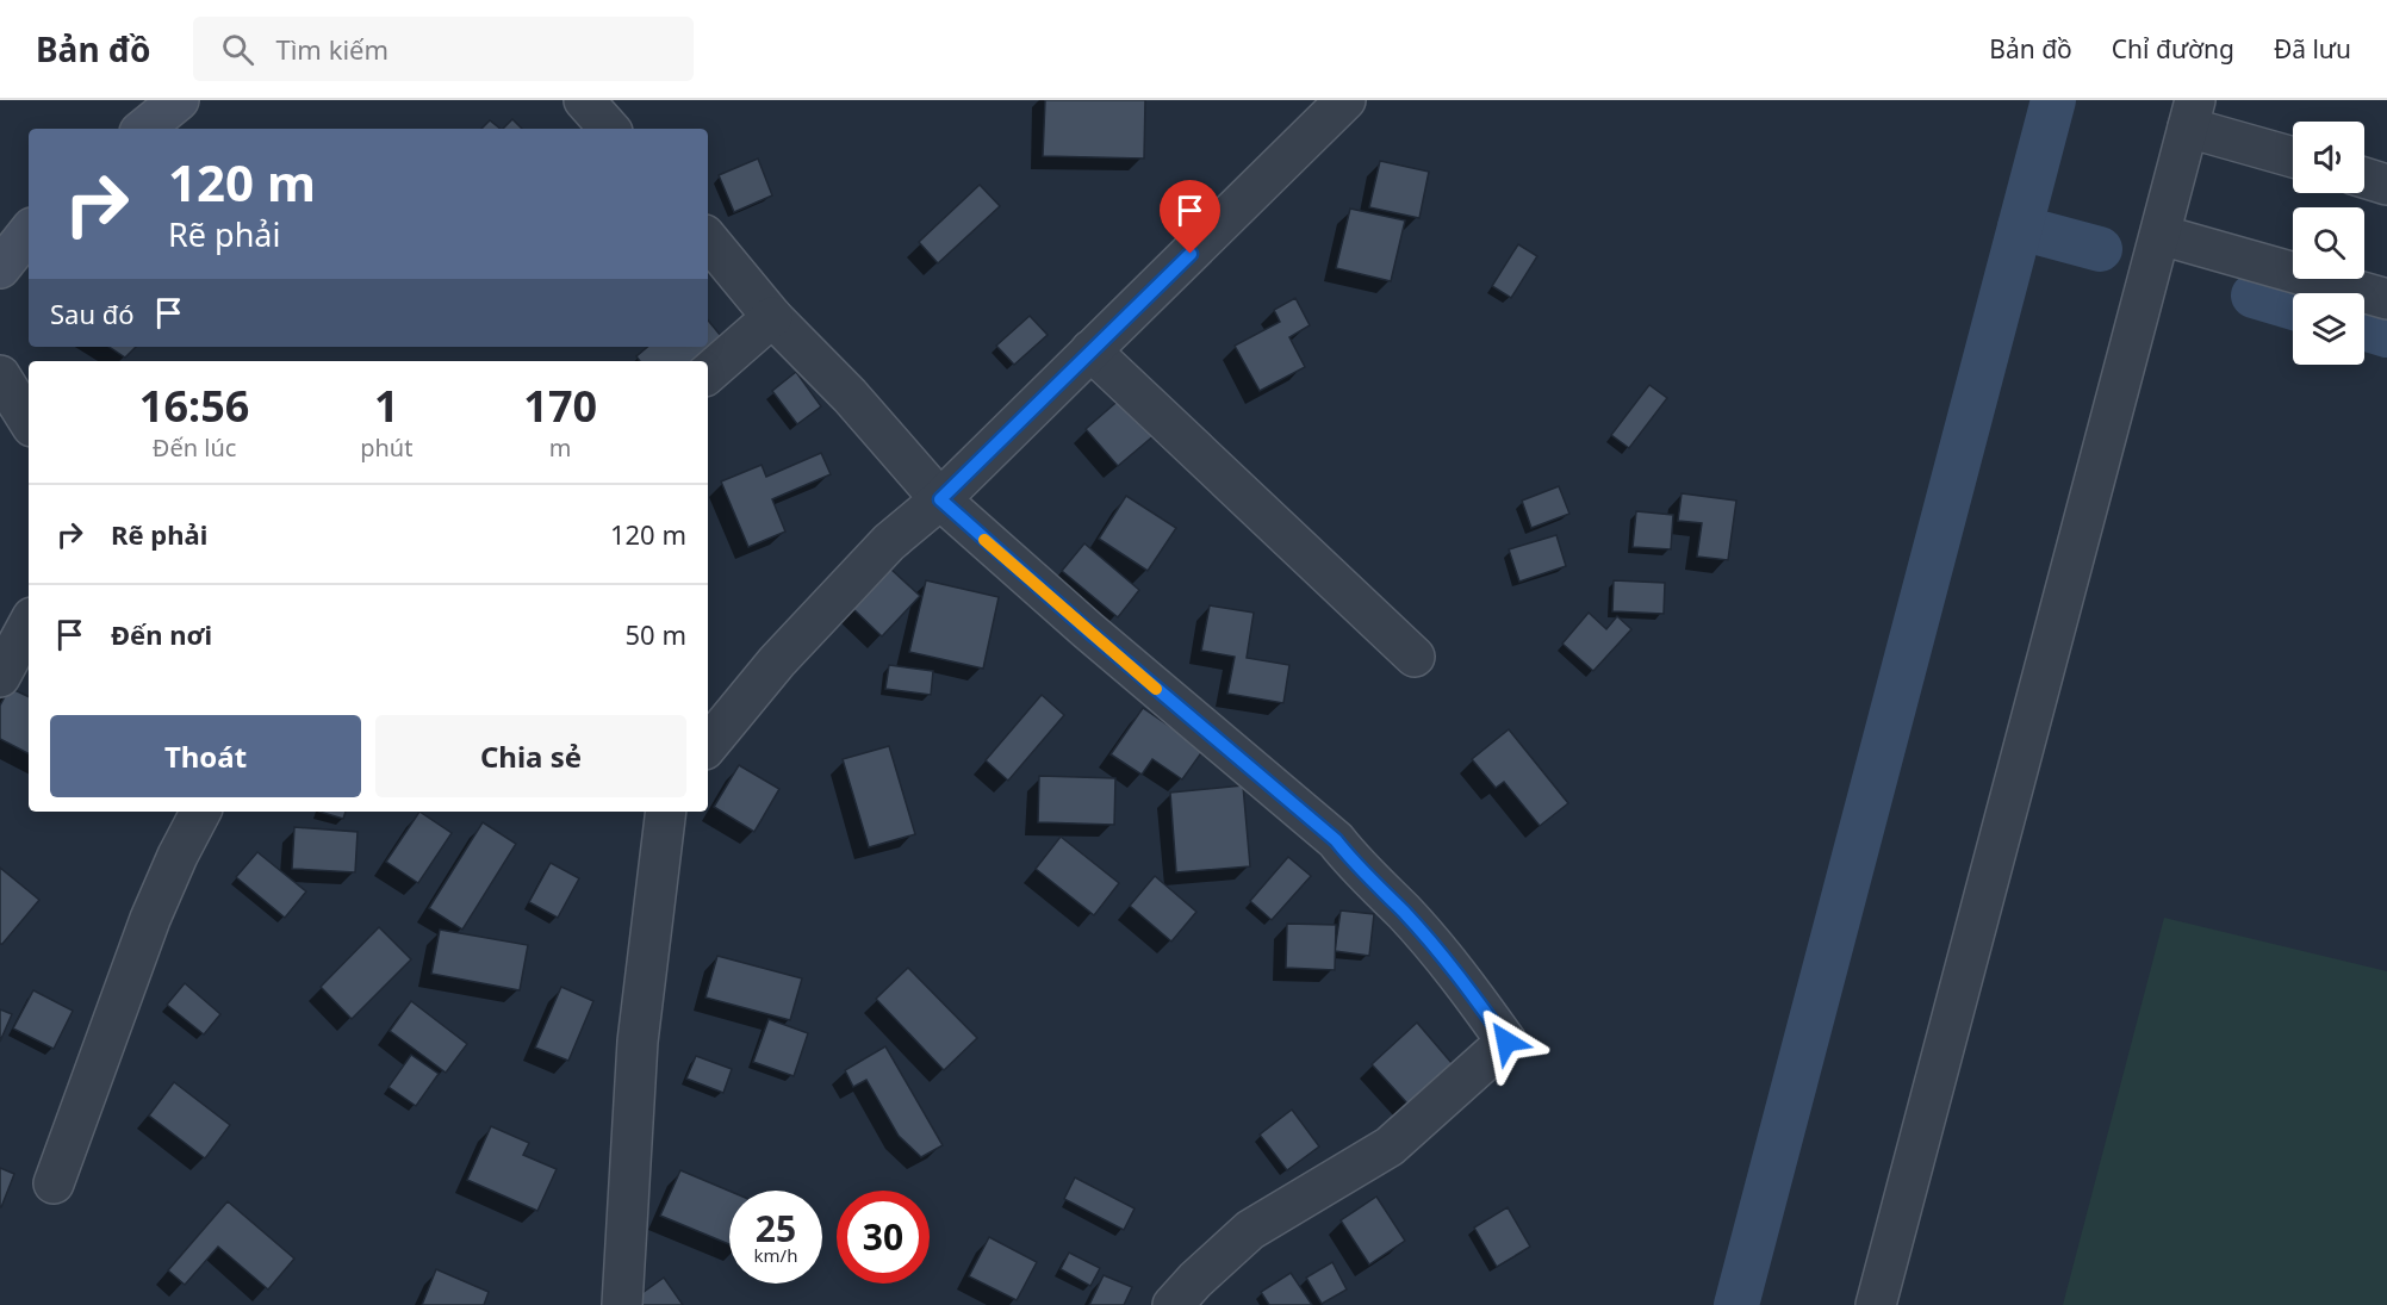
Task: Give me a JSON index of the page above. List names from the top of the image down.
{
  "page": {
    "header": "Bản đồ",
    "search": "Tìm kiếm",
    "nav": ["Bản đồ", "Chỉ đường", "Đã lưu"],
    "turn": ["120 m", "Rẽ phải"],
    "then": "Sau đó",
    "eta": [
      "16:56",
      "Đến lúc",
      "1",
      "phút",
      "170",
      "m"
    ],
    "list": [
      {
        "name": "Rẽ phải",
        "value": "120 m"
      },
      {
        "name": "Đến nơi",
        "value": "50 m"
      }
    ],
    "buttons": ["Thoát", "Chia sẻ"],
    "speed": "25 km/h",
    "limit": "30"
  }
}
